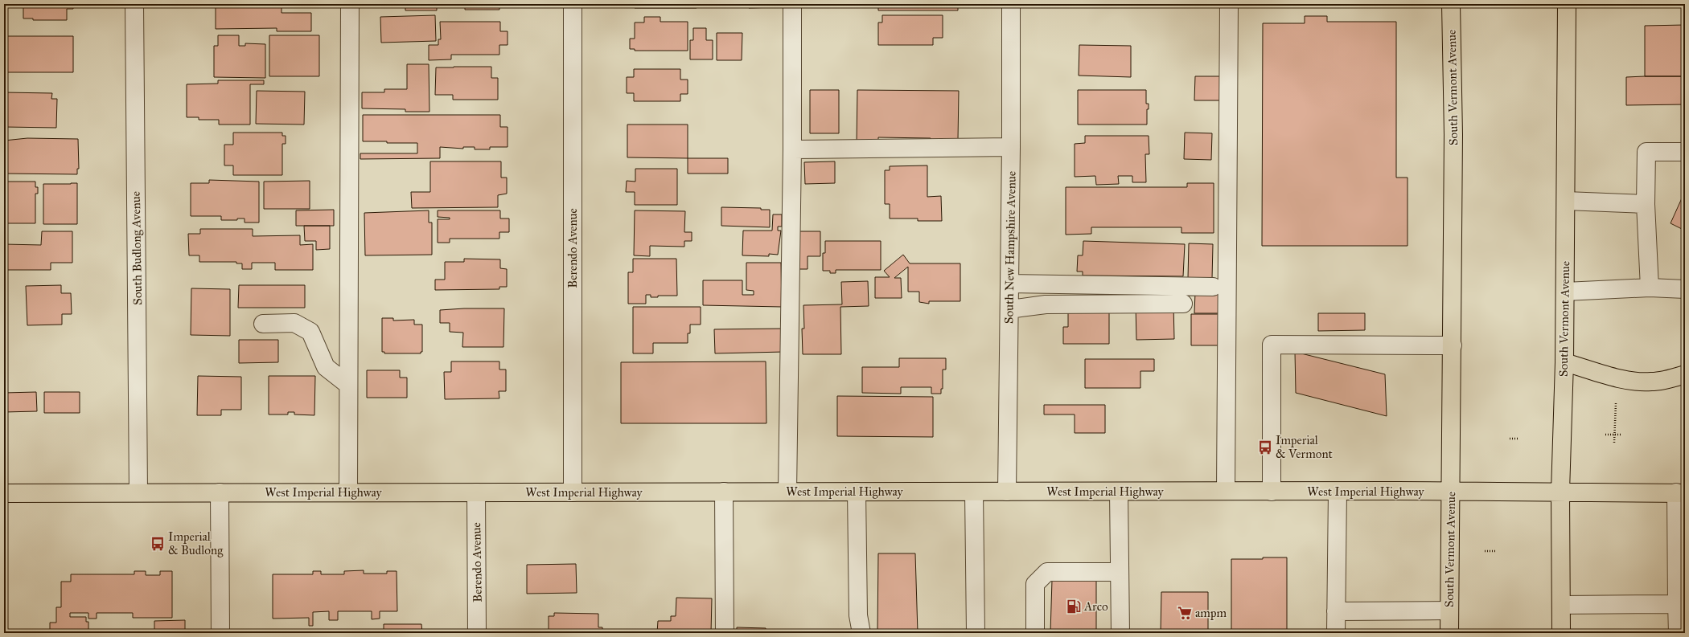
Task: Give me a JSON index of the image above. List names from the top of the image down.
{
  "streets": {
    "main road": ["South Vermont Avenue", "West Imperial Highway"],
    "street": ["South New Hampshire Avenue", "South Budlong Avenue", "Berendo Avenue"]
  },
  "crossings": [
    ["South Vermont Avenue", "West Imperial Highway"],
    ["South New Hampshire Avenue", "West Imperial Highway"],
    ["South Budlong Avenue", "West Imperial Highway"],
    ["Berendo Avenue", "West Imperial Highway"]
  ],
  "places": {
    "bus stop": ["Imperial & Vermont", "Imperial & Budlong"],
    "fuel station": ["Arco"],
    "supermarket": ["ampm"]
  }
}
